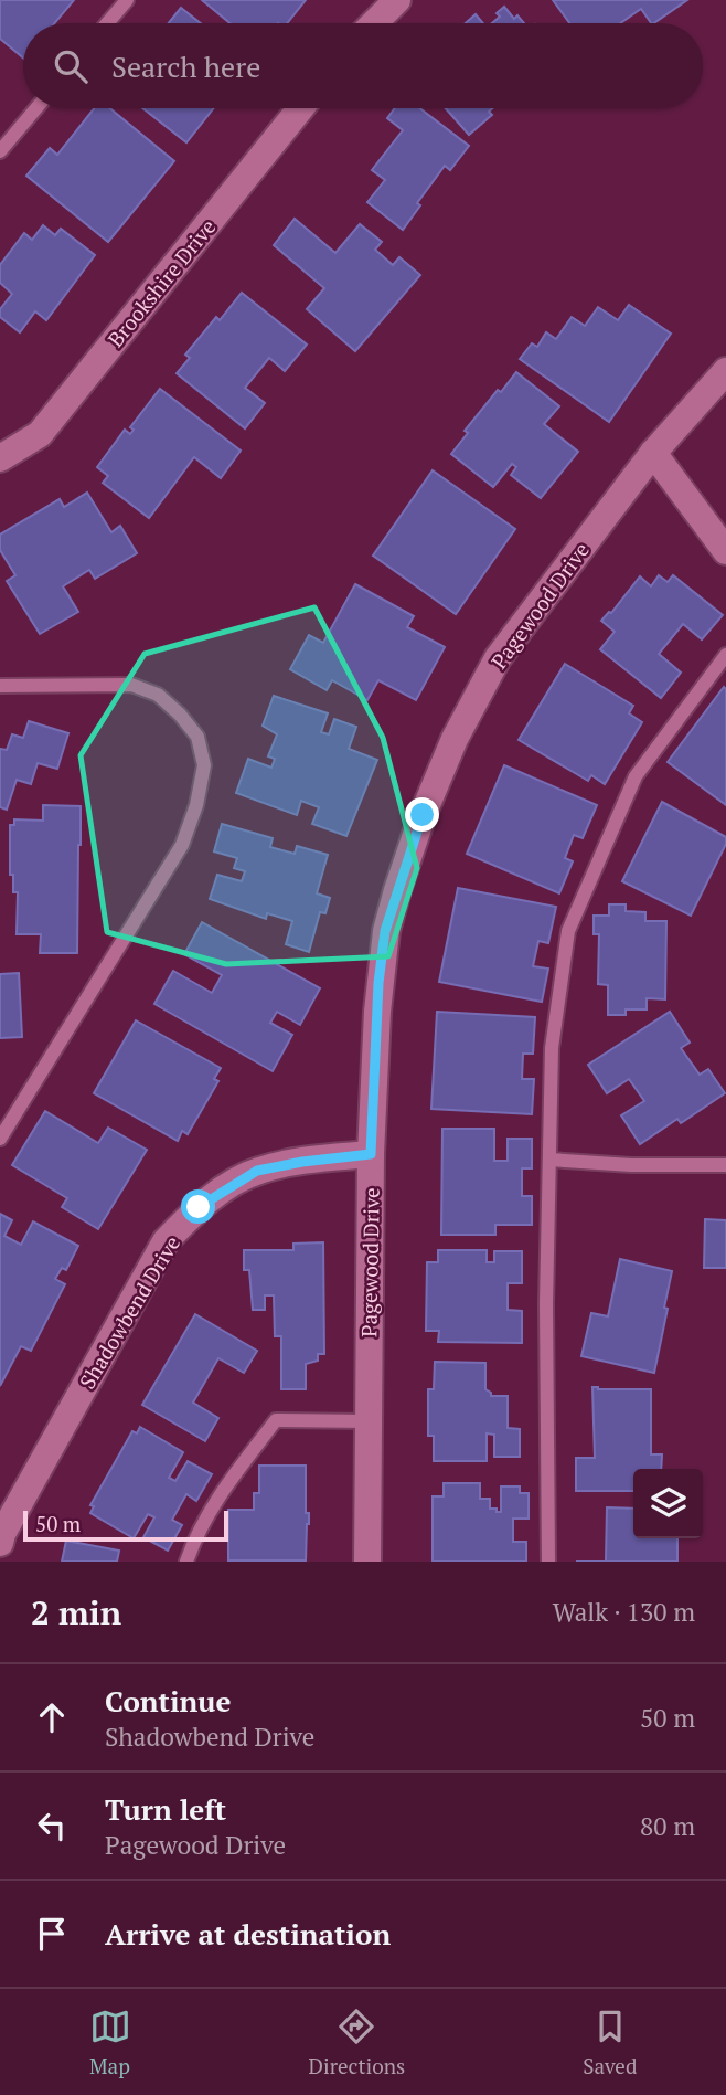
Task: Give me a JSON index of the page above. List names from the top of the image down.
{
  "streets": {
    "street": ["Brookshire Drive", "Pagewood Drive", "Shadowbend Drive"]
  },
  "crossings": [
    ["Pagewood Drive", "Shadowbend Drive"]
  ],
  "scale_bar": "50 m",
  "page": {
    "search": "Search here",
    "scale": "50 m",
    "heading": ["2 min", "Walk · 130 m"],
    "list": [
      ["Continue", "Shadowbend Drive", "50 m"],
      ["Turn left", "Pagewood Drive", "80 m"],
      "Arrive at destination"
    ],
    "nav": ["Map", "Directions", "Saved"]
  }
}
